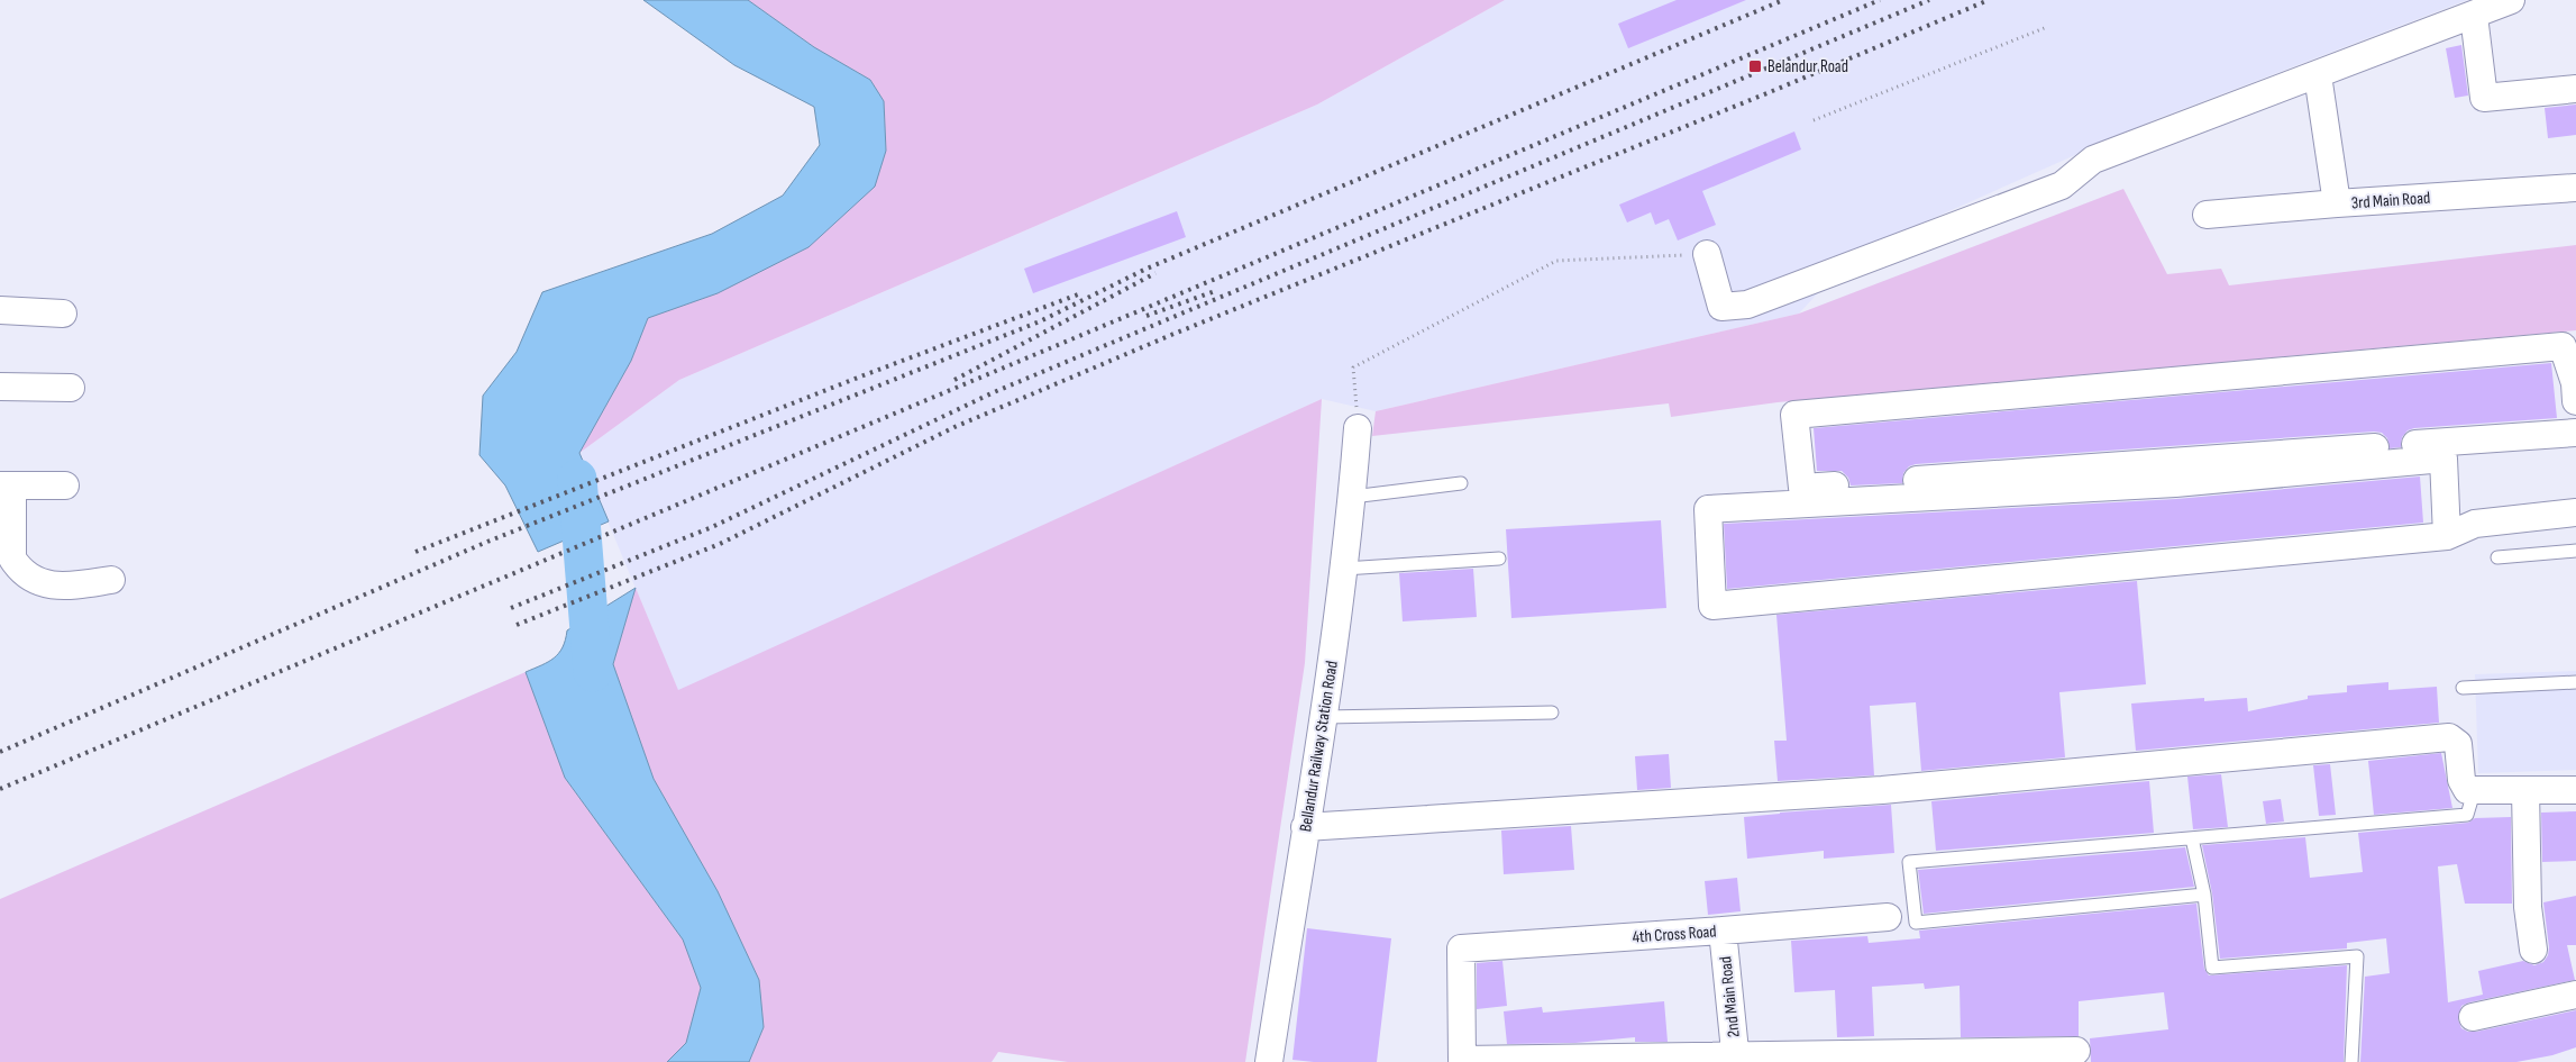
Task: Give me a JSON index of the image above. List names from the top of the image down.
{
  "streets": {
    "street": [
      "3rd Main Road",
      "Bellandur Railway Station Road",
      "4th Cross Road",
      "2nd Main Road"
    ]
  },
  "crossings": [
    ["4th Cross Road", "2nd Main Road"]
  ],
  "places": {
    "transit": ["Belandur Road"]
  }
}
